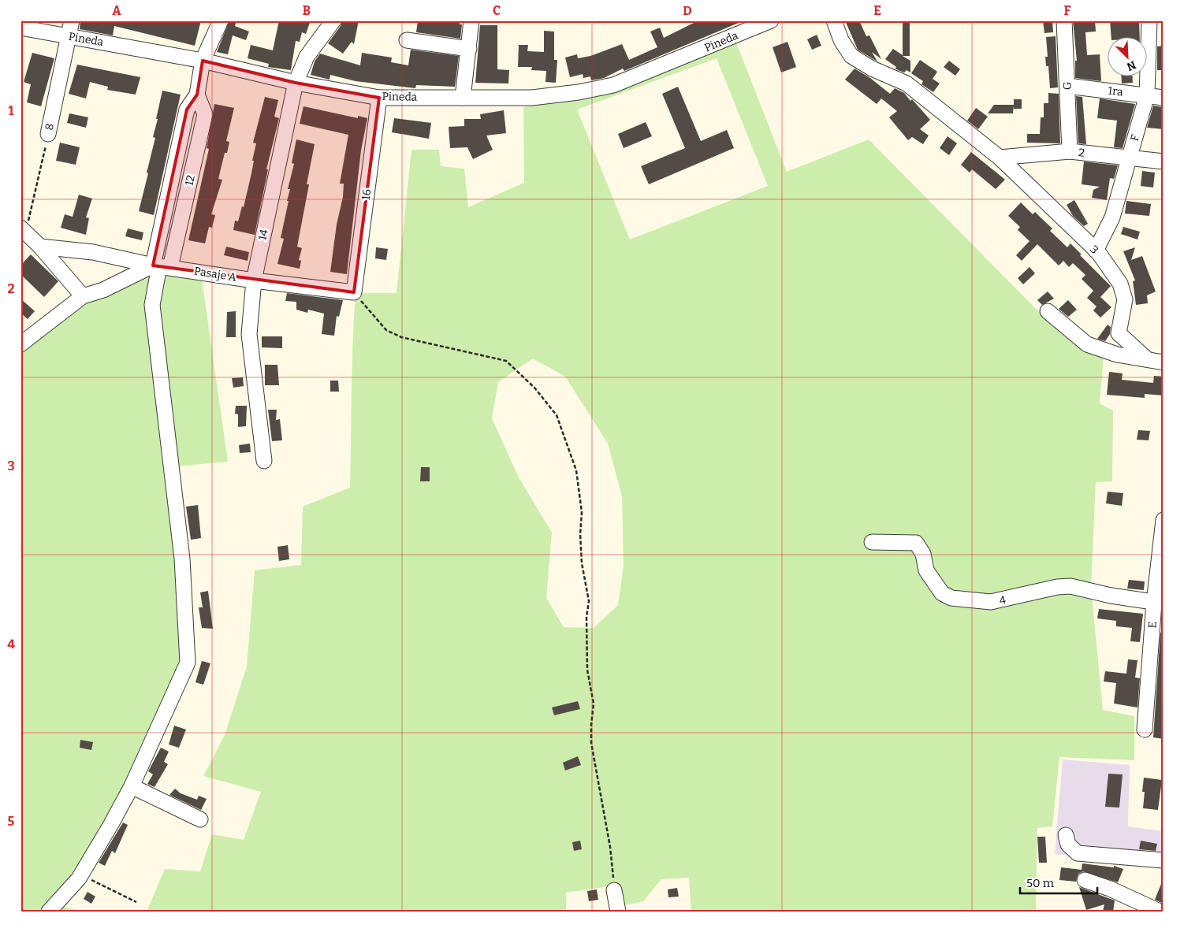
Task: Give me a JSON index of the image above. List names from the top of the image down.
{
  "streets": {
    "street": [
      "Pineda",
      "G",
      "1ra",
      "8",
      "F",
      "2",
      "12",
      "16",
      "14",
      "3",
      "Pasaje A",
      "4",
      "E"
    ]
  },
  "crossings": [
    ["Pineda", "8"],
    ["Pineda", "12"],
    ["Pineda", "16"],
    ["Pineda", "14"],
    ["G", "1ra"],
    ["G", "2"],
    ["1ra", "F"],
    ["F", "2"],
    ["F", "3"],
    ["2", "3"],
    ["12", "Pasaje A"],
    ["16", "Pasaje A"],
    ["14", "Pasaje A"],
    ["4", "E"]
  ],
  "scale_bar": "50 m",
  "north": "bottom right",
  "grid": {
    "columns": [
      "A",
      "B",
      "C",
      "D",
      "E",
      "F"
    ],
    "rows": [
      "1",
      "2",
      "3",
      "4",
      "5"
    ]
  }
}
